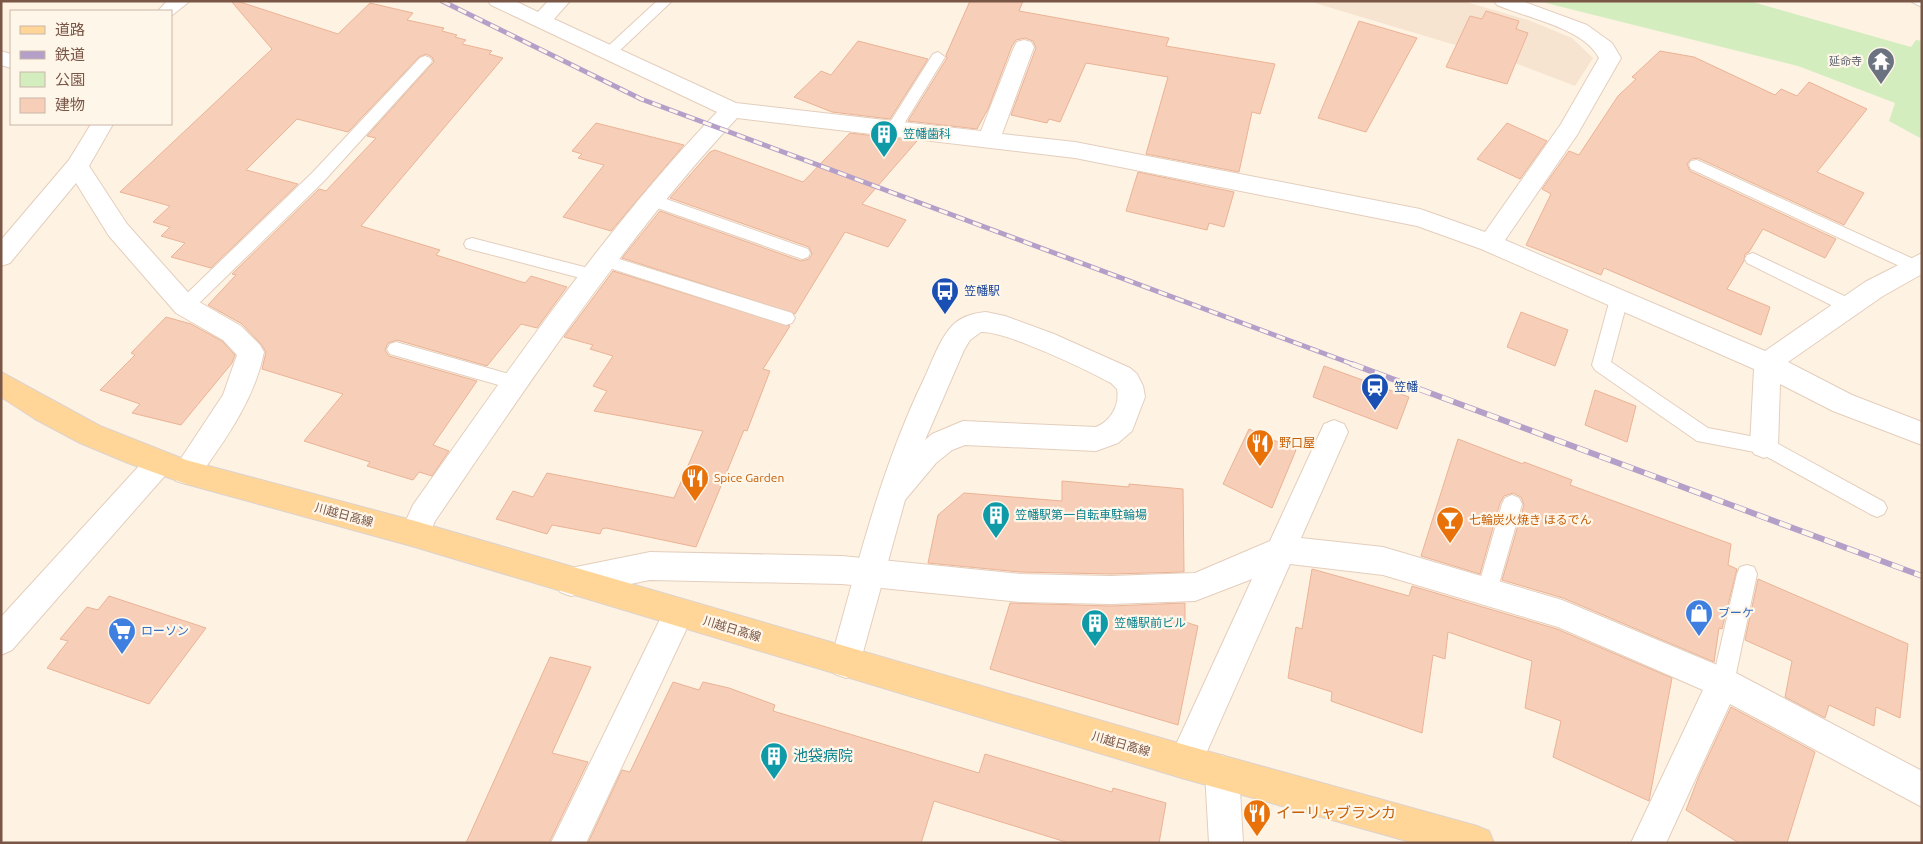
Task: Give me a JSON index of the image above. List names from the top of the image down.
{
  "streets": {
    "main road": ["川越日高線"]
  },
  "places": {
    "temple": ["延命寺"],
    "building": [
      "笠幡歯科",
      "笠幡駅第一自転車駐輪場",
      "笠幡駅前ビル",
      "池袋病院"
    ],
    "bus stop": ["笠幡駅"],
    "station": ["笠幡"],
    "restaurant": ["野口屋", "Spice Garden", "イーリャブランカ"],
    "bar": ["七輪炭火焼き ほるでん"],
    "shop": ["ブーケ"],
    "supermarket": ["ローソン"]
  },
  "legend": [
    "道路",
    "鉄道",
    "公園",
    "建物"
  ]
}
